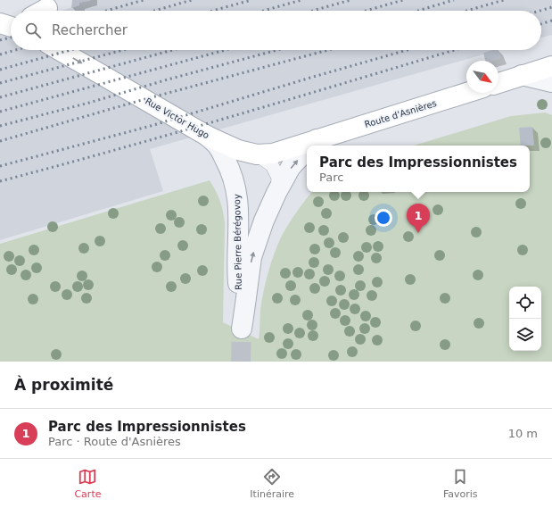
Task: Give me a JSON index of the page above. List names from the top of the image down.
{
  "streets": {
    "main road": ["Route d'Asnières", "Rue Victor Hugo"],
    "street": ["Rue Pierre Bérégovoy"]
  },
  "crossings": [
    ["Route d'Asnières", "Rue Victor Hugo"],
    ["Route d'Asnières", "Rue Pierre Bérégovoy"],
    ["Rue Victor Hugo", "Rue Pierre Bérégovoy"]
  ],
  "one_way": ["Rue Victor Hugo"],
  "north": "bottom right",
  "page": {
    "search": "Rechercher",
    "popup": ["Parc des Impressionnistes", "Parc"],
    "pins": "1",
    "heading": "À proximité",
    "list": [
      {
        "mark": "1",
        "name": "Parc des Impressionnistes",
        "note": "Parc · Route d'Asnières",
        "value": "10 m"
      }
    ],
    "nav": ["Carte", "Itinéraire", "Favoris"]
  }
}
